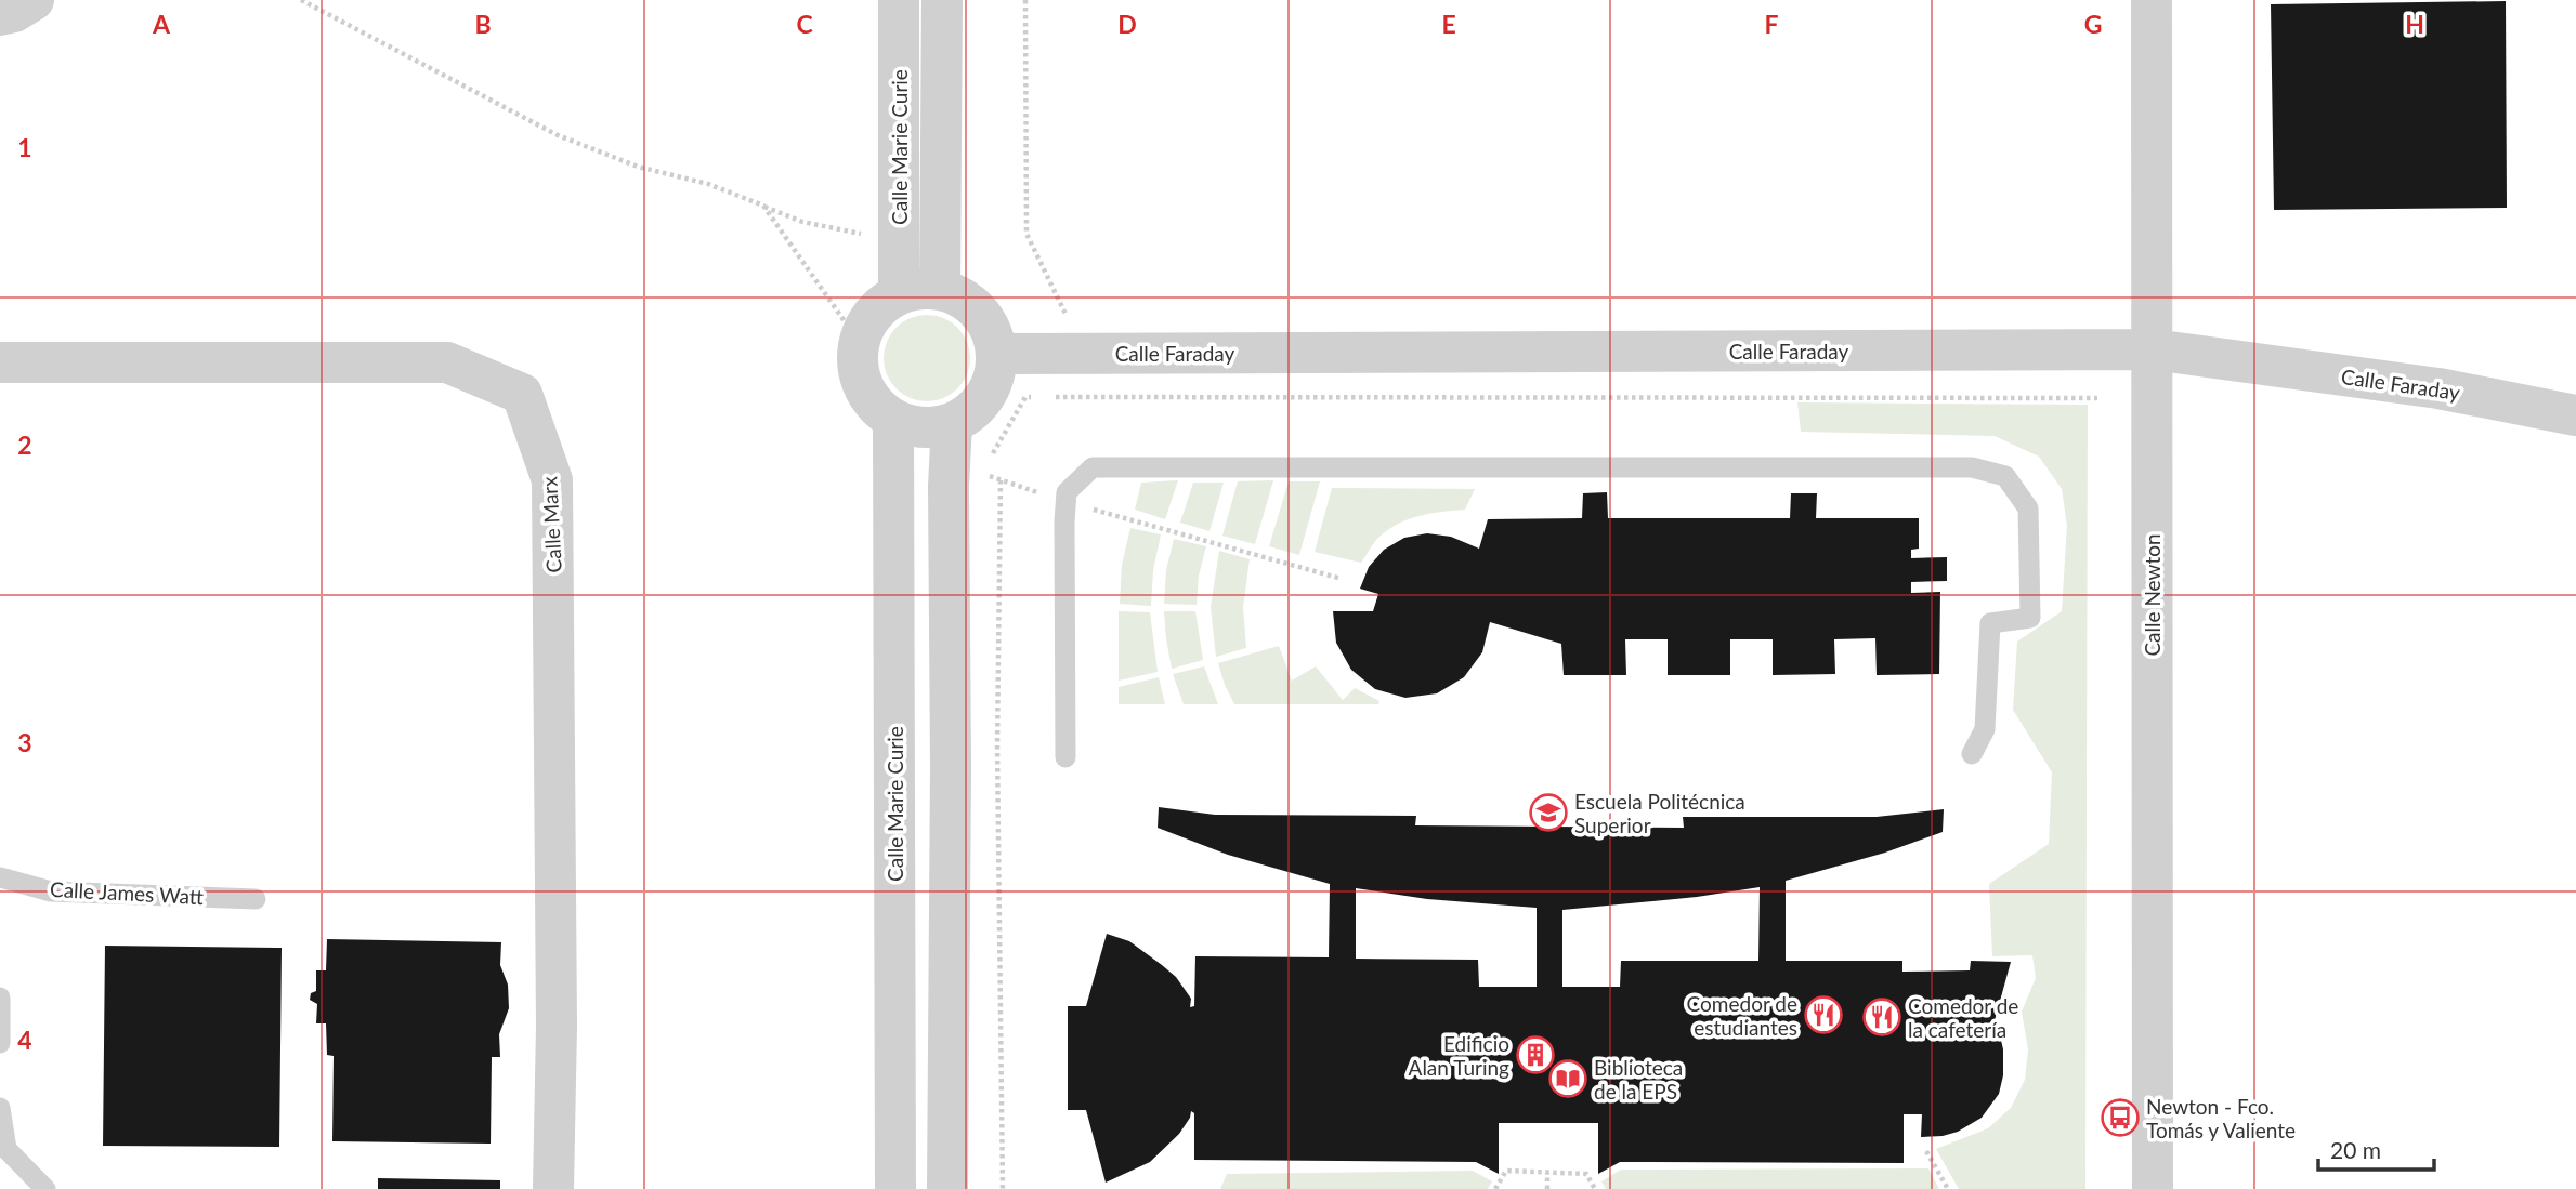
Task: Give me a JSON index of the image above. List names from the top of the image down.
{
  "streets": {
    "street": [
      "Calle Marie Curie",
      "Calle Faraday",
      "Calle Marx",
      "Calle Newton"
    ],
    "lane": ["Calle James Watt"]
  },
  "crossings": [
    ["Calle Marie Curie", "Calle Faraday"],
    ["Calle Faraday", "Calle Newton"]
  ],
  "places": {
    "school or university": ["Escuela Politécnica Superior"],
    "restaurant": ["Comedor de estudiantes", "Comedor de la cafetería"],
    "building": ["Edificio Alan Turing"],
    "library": ["Biblioteca de la EPS"],
    "bus stop": ["Newton - Fco. Tomás y Valiente"]
  },
  "scale_bar": "20 m",
  "grid": {
    "columns": [
      "A",
      "B",
      "C",
      "D",
      "E",
      "F",
      "G",
      "H"
    ],
    "rows": [
      "1",
      "2",
      "3",
      "4"
    ]
  }
}
